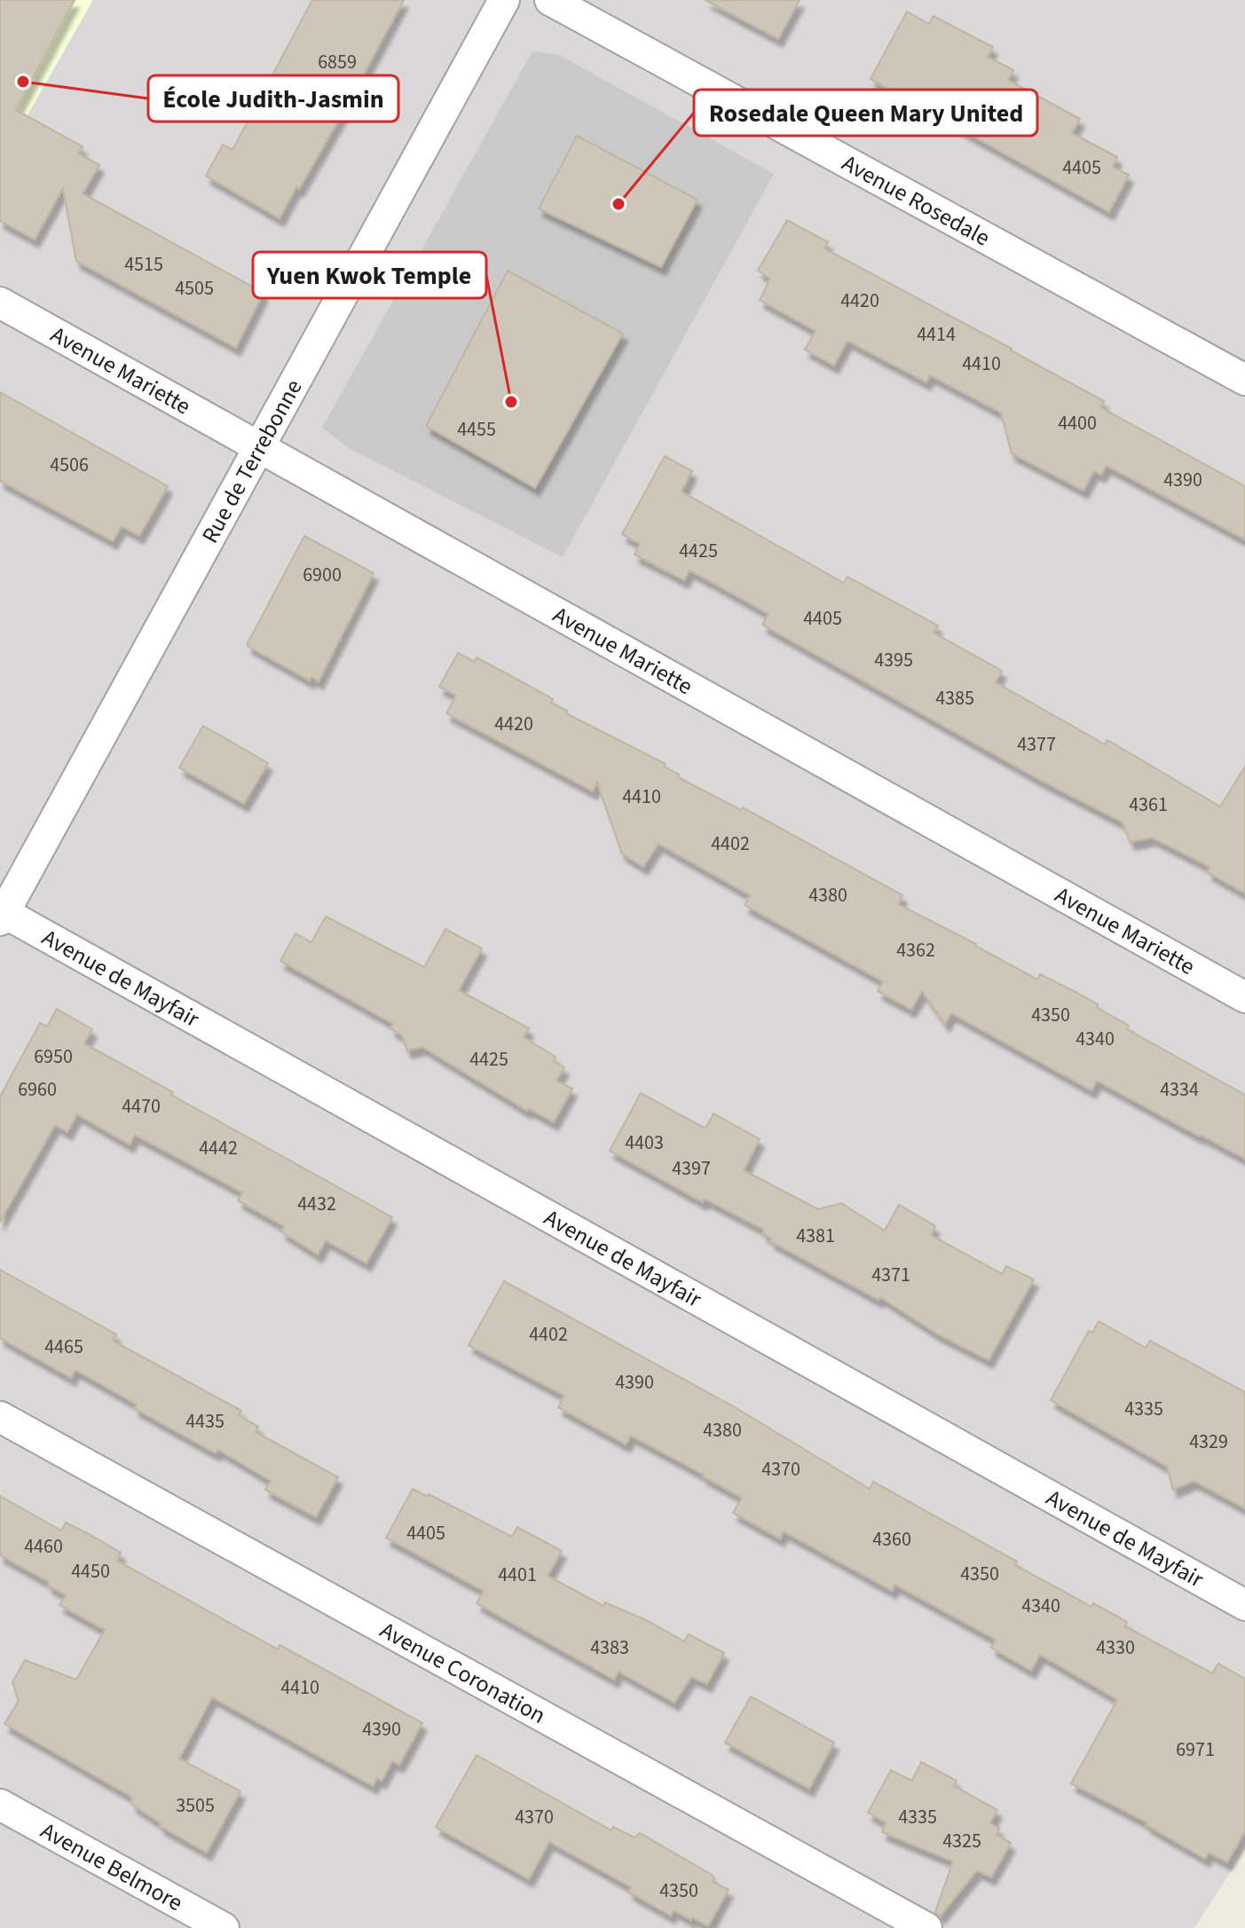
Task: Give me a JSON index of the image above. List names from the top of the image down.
{
  "streets": {
    "street": [
      "Avenue Rosedale",
      "Avenue Mariette",
      "Rue de Terrebonne",
      "Avenue de Mayfair",
      "Avenue Coronation",
      "Avenue Belmore"
    ]
  },
  "crossings": [
    ["Avenue Mariette", "Rue de Terrebonne"],
    ["Rue de Terrebonne", "Avenue de Mayfair"]
  ],
  "places": ["École Judith-Jasmin", "Rosedale Queen Mary United", "Yuen Kwok Temple"],
  "house_numbers": [
    "6859",
    "4405",
    "4515",
    "4505",
    "4420",
    "4414",
    "4410",
    "4400",
    "4455",
    "4506",
    "4390",
    "4425",
    "6900",
    "4405",
    "4395",
    "4385",
    "4420",
    "4377",
    "4410",
    "4361",
    "4402",
    "4380",
    "4362",
    "4350",
    "4340",
    "6950",
    "4425",
    "6960",
    "4334",
    "4470",
    "4403",
    "4442",
    "4397",
    "4432",
    "4381",
    "4371",
    "4402",
    "4465",
    "4390",
    "4335",
    "4435",
    "4380",
    "4329",
    "4370",
    "4405",
    "4360",
    "4460",
    "4450",
    "4350",
    "4401",
    "4340",
    "4383",
    "4330",
    "4410",
    "4390",
    "6971",
    "3505",
    "4370",
    "4335",
    "4325",
    "4350"
  ]
}
